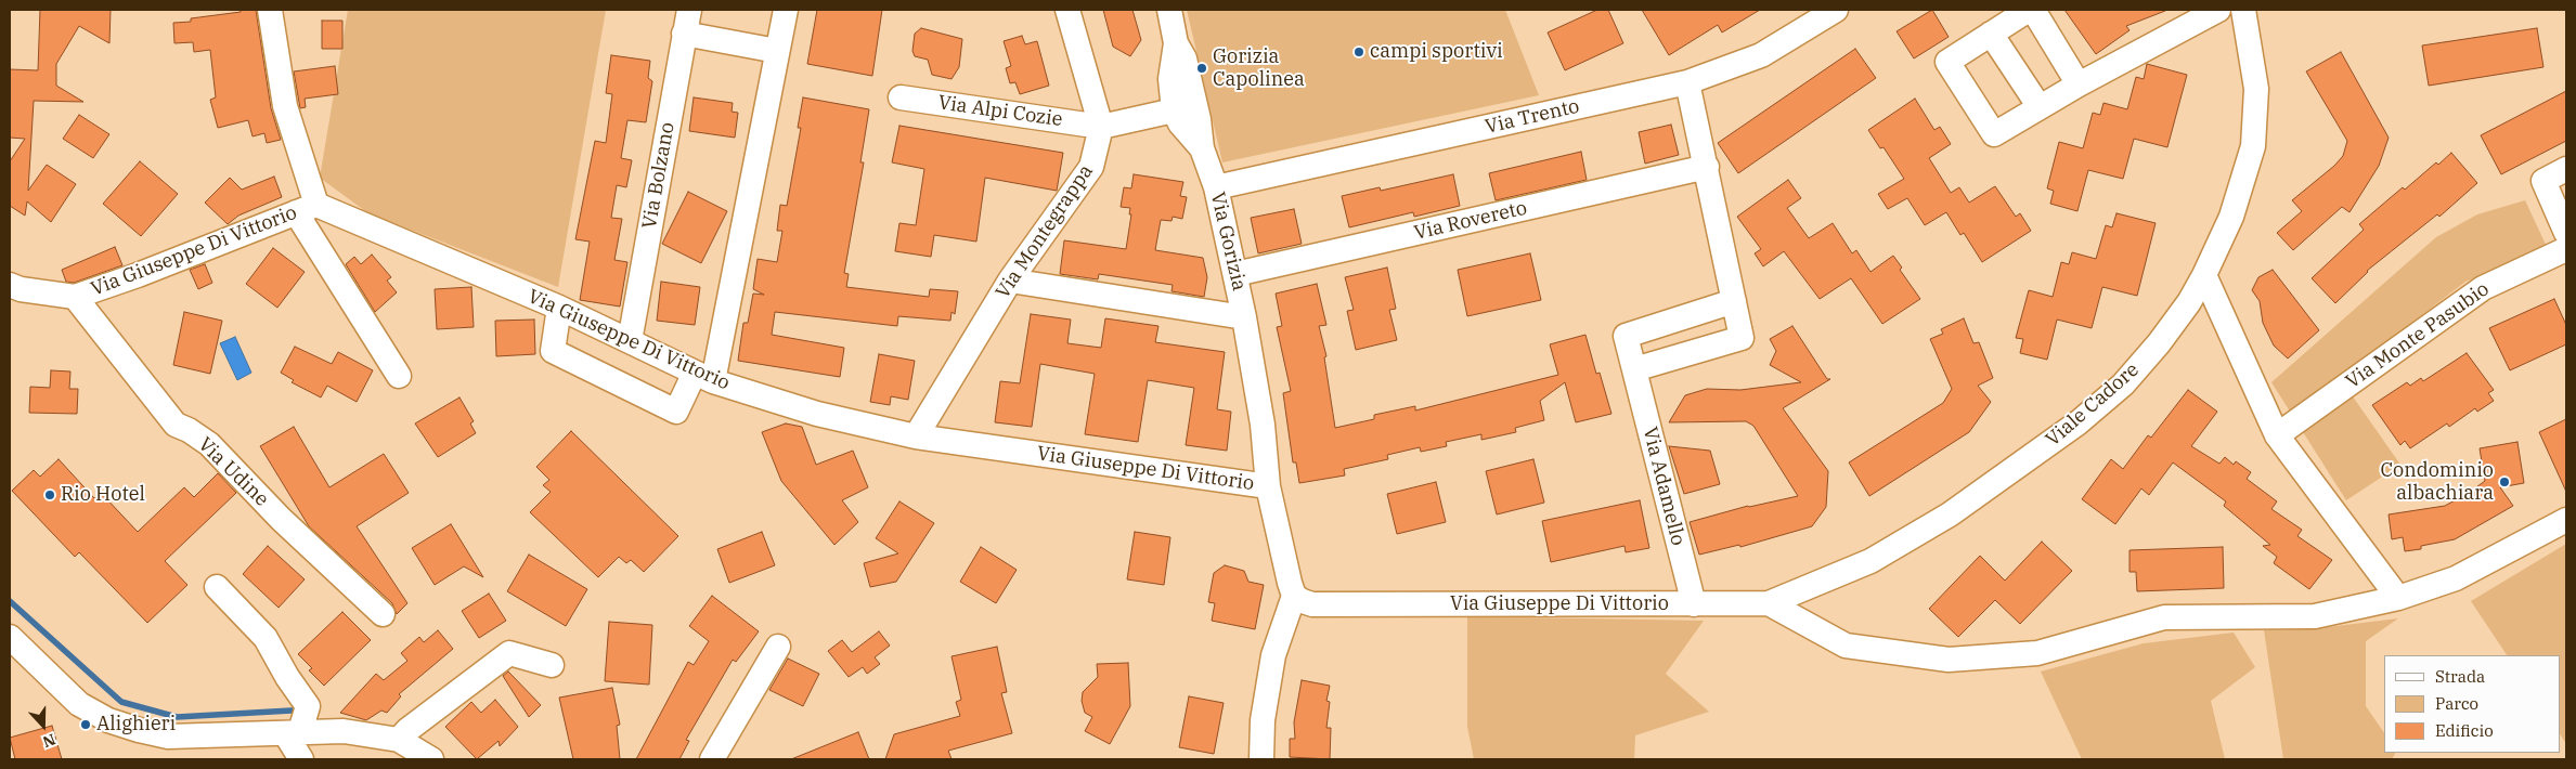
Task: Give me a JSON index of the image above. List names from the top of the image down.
{
  "streets": {
    "street": [
      "Via Alpi Cozie",
      "Via Trento",
      "Via Bolzano",
      "Via Rovereto",
      "Via Montegrappa",
      "Via Gorizia",
      "Via Giuseppe Di Vittorio",
      "Via Monte Pasubio",
      "Viale Cadore",
      "Via Udine",
      "Via Adamello"
    ]
  },
  "crossings": [
    ["Via Alpi Cozie", "Via Montegrappa"],
    ["Via Trento", "Via Gorizia"],
    ["Via Bolzano", "Via Giuseppe Di Vittorio"],
    ["Via Rovereto", "Via Gorizia"],
    ["Via Montegrappa", "Via Giuseppe Di Vittorio"],
    ["Via Gorizia", "Via Giuseppe Di Vittorio"],
    ["Via Giuseppe Di Vittorio", "Viale Cadore"],
    ["Via Giuseppe Di Vittorio", "Via Udine"],
    ["Via Giuseppe Di Vittorio", "Via Adamello"]
  ],
  "places": [
    "campi sportivi",
    "Gorizia Capolinea",
    "Condominio albachiara",
    "Rio Hotel",
    "Alighieri"
  ],
  "legend": ["Strada", "Parco", "Edificio"],
  "north": "bottom"
}
